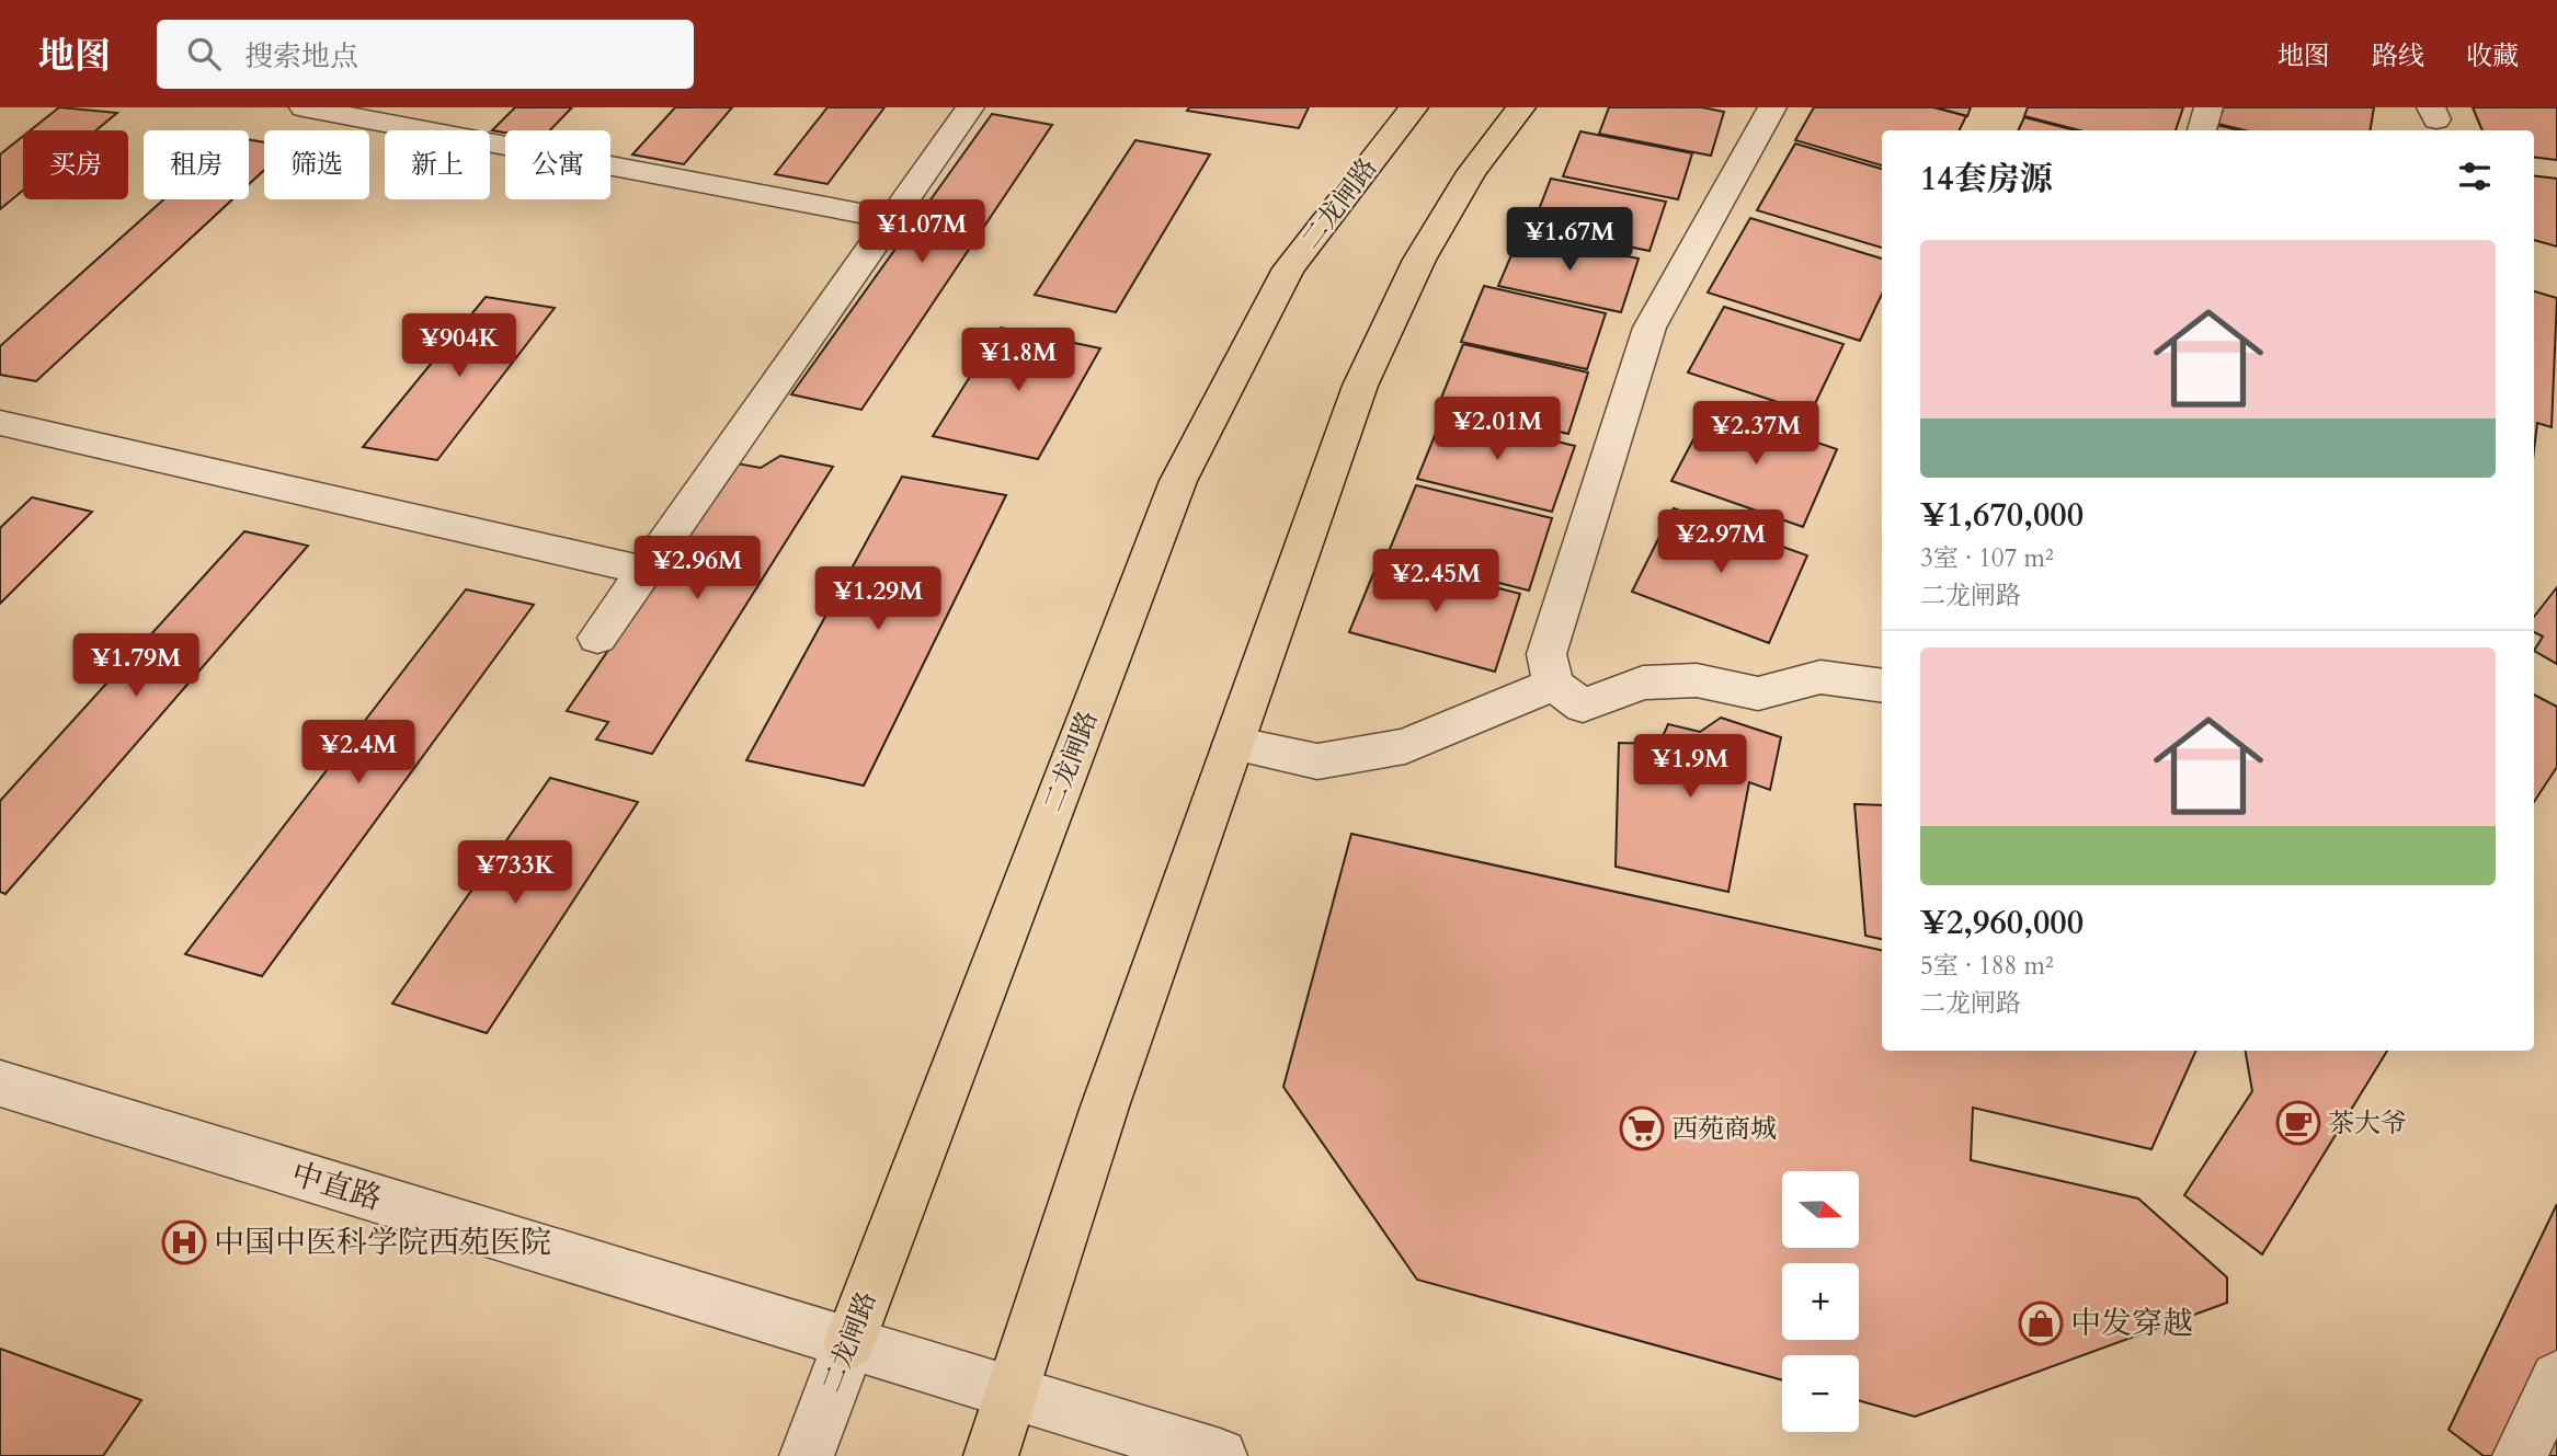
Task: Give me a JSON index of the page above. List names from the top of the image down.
{
  "streets": {
    "main road": ["二龙闸路"],
    "street": ["中直路"]
  },
  "crossings": [
    ["二龙闸路", "中直路"]
  ],
  "places": {
    "cafe": ["茶大爷"],
    "supermarket": ["西苑商城"],
    "hospital": ["中国中医科学院西苑医院"],
    "shop": ["中发穿越"]
  },
  "north": "right",
  "page": {
    "header": "地图",
    "search": "搜索地点",
    "nav": ["地图", "路线", "收藏"],
    "chip": [
      "买房",
      "租房",
      "筛选",
      "新上",
      "公寓"
    ],
    "heading": "14套房源",
    "price": [
      "¥1.07M",
      "¥1.67M",
      "¥904K",
      "¥1.8M",
      "¥2.01M",
      "¥2.37M",
      "¥2.97M",
      "¥2.96M",
      "¥2.45M",
      "¥1.29M",
      "¥1.79M",
      "¥2.4M",
      "¥1.9M",
      "¥733K"
    ],
    "list": [
      {
        "name": "¥1,670,000",
        "note": "3室 · 107 m² · 二龙闸路"
      },
      {
        "name": "¥2,960,000",
        "note": "5室 · 188 m² · 二龙闸路"
      }
    ],
    "map_buttons": ["+", "−"]
  }
}
